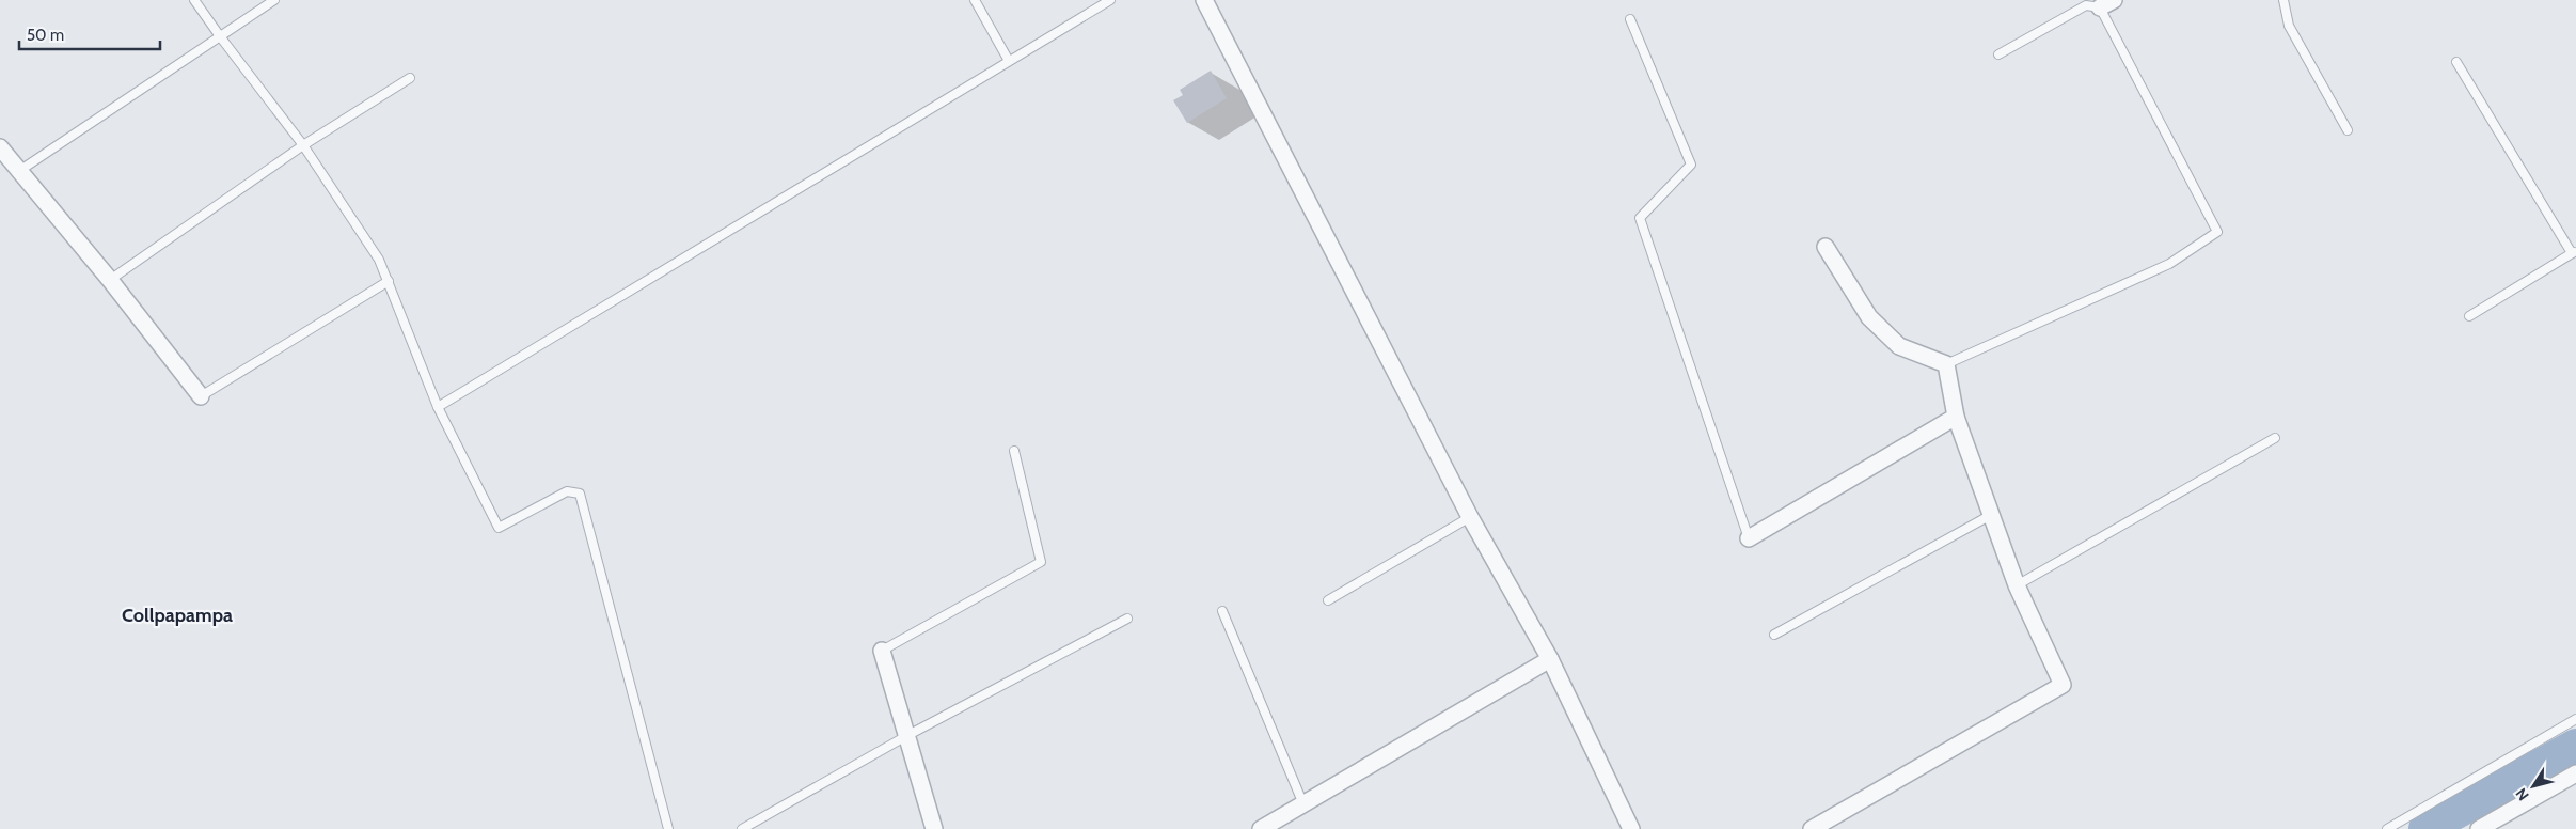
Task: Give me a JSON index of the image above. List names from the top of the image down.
{
  "districts": ["Collpapampa"],
  "scale_bar": "50 m",
  "north": "bottom left"
}
